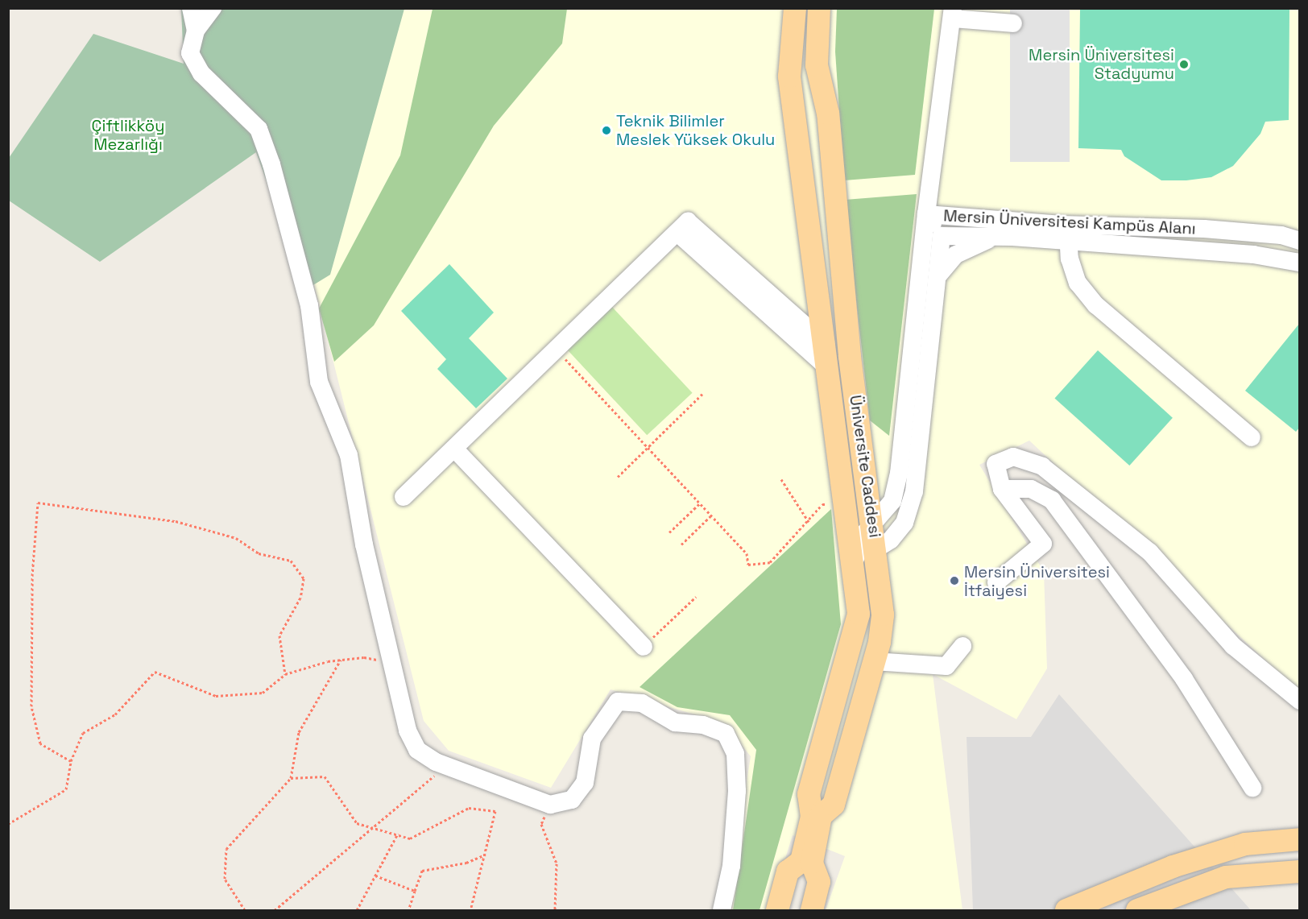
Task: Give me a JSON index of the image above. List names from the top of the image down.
{
  "streets": {
    "main road": ["Üniversite Caddesi"],
    "street": ["Mersin Üniversitesi Kampüs Alanı"]
  },
  "crossings": [
    ["Mersin Üniversitesi Kampüs Alanı", "Üniversite Caddesi"]
  ],
  "parks": ["Çiftlikköy Mezarlığı"],
  "places": ["Mersin Üniversitesi Stadyumu", "Teknik Bilimler Meslek Yüksek Okulu", "Mersin Üniversitesi İtfaiyesi"]
}
